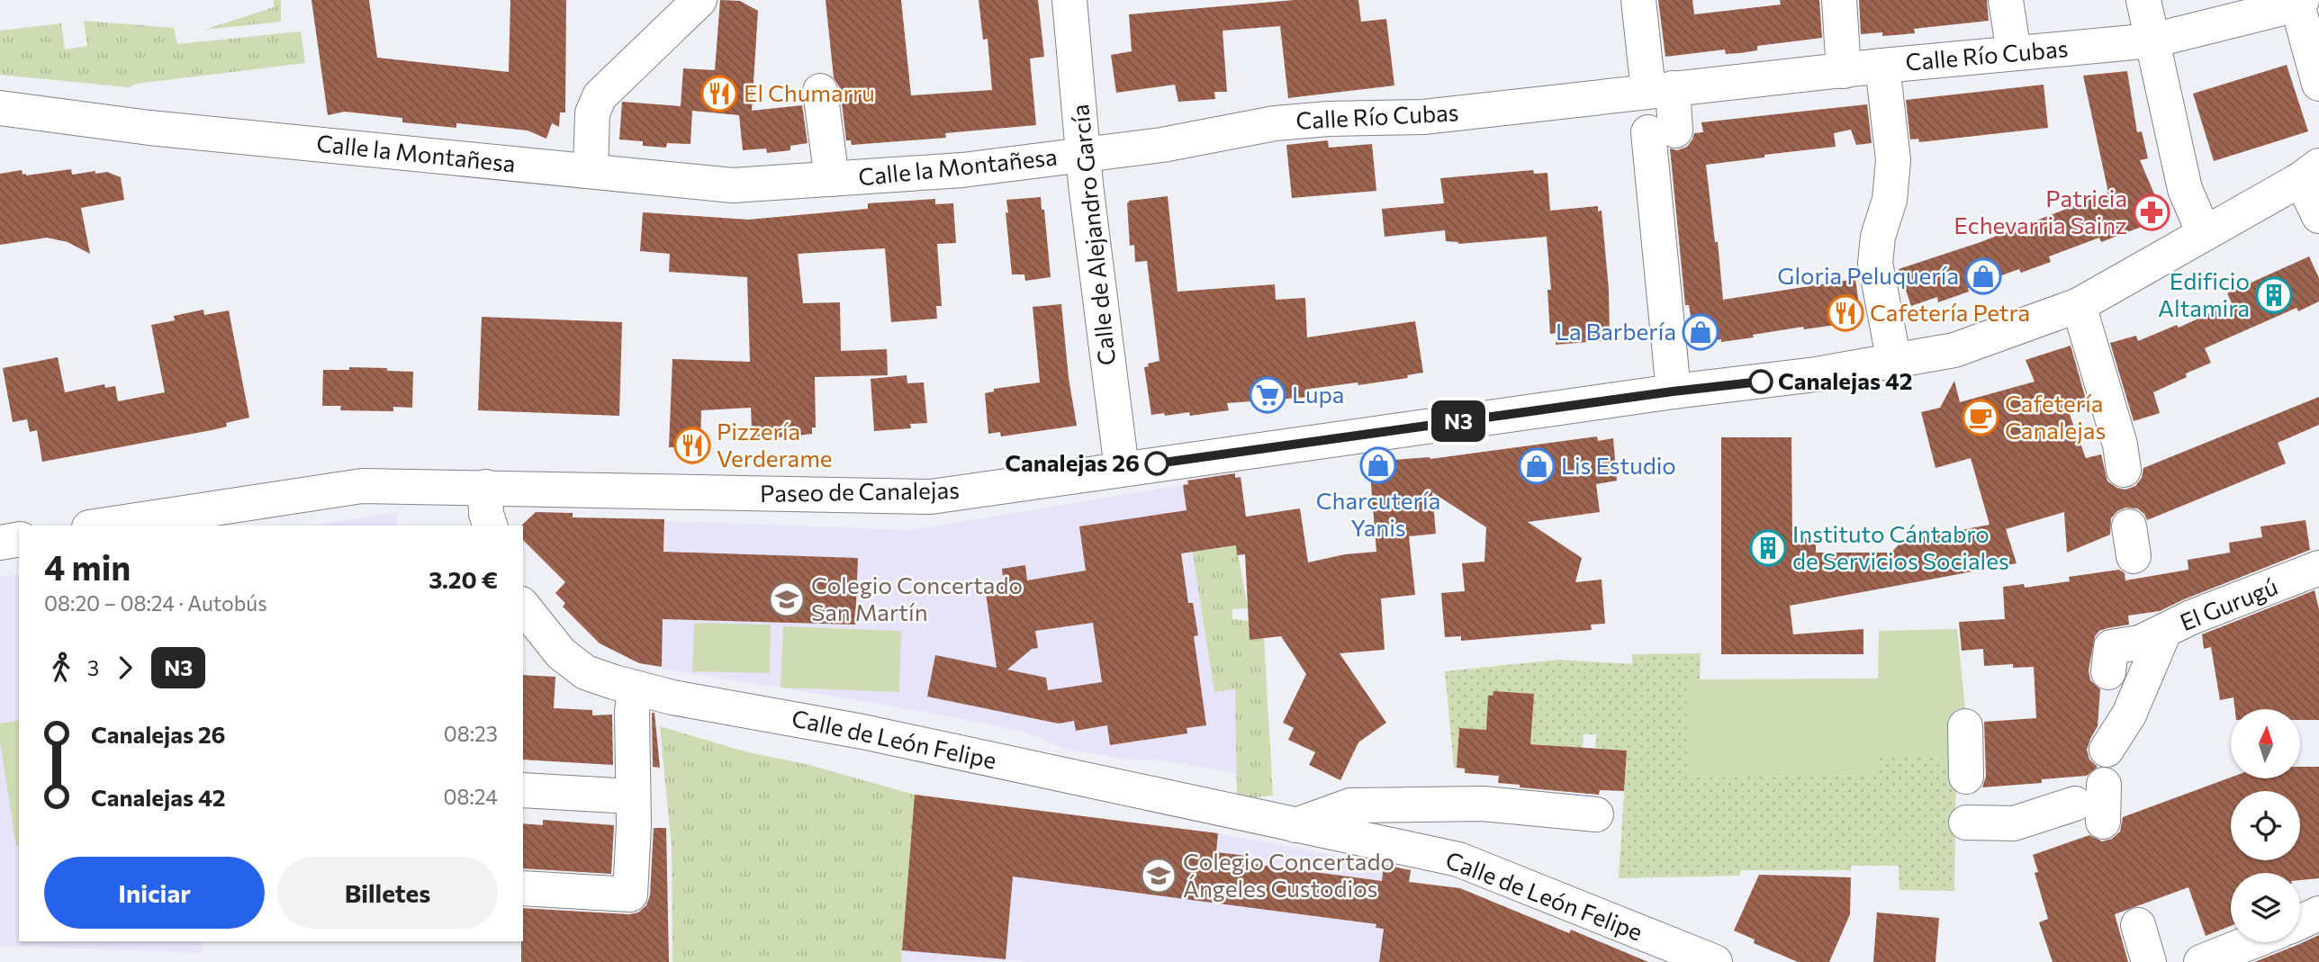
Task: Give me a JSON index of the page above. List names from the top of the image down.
{
  "streets": {
    "street": [
      "Calle Río Cubas",
      "Calle la Montañesa",
      "Calle de Alejandro García",
      "Paseo de Canalejas",
      "El Gurugú",
      "Calle de León Felipe"
    ]
  },
  "crossings": [
    ["Calle Río Cubas", "Calle la Montañesa"],
    ["Calle Río Cubas", "Calle de Alejandro García"],
    ["Calle la Montañesa", "Calle de Alejandro García"],
    ["Calle de Alejandro García", "Paseo de Canalejas"]
  ],
  "places": {
    "restaurant": ["El Chumarru", "Cafetería Petra", "Pizzería Verderame"],
    "pharmacy": ["Patricia Echevarria Sainz"],
    "shop": [
      "Gloria Peluquería",
      "La Barbería",
      "Charcutería Yanis",
      "Lis Estudio"
    ],
    "building": ["Edificio Altamira", "Instituto Cántabro de Servicios Sociales"],
    "other": ["Canalejas 42", "Canalejas 26"],
    "supermarket": ["Lupa"],
    "cafe": ["Cafetería Canalejas"],
    "school or university": ["Colegio Concertado San Martín", "Colegio Concertado Ángeles Custodios"]
  },
  "lines": ["bus line N3"],
  "north": "top",
  "page": {
    "on_map": "N3",
    "heading": ["4 min", "08:20 – 08:24 · Autobús", "3.20 €"],
    "legs": ["3", "N3"],
    "list": [
      {
        "name": "Canalejas 26",
        "value": "08:23"
      },
      {
        "name": "Canalejas 42",
        "value": "08:24"
      }
    ],
    "buttons": ["Iniciar", "Billetes"]
  }
}
